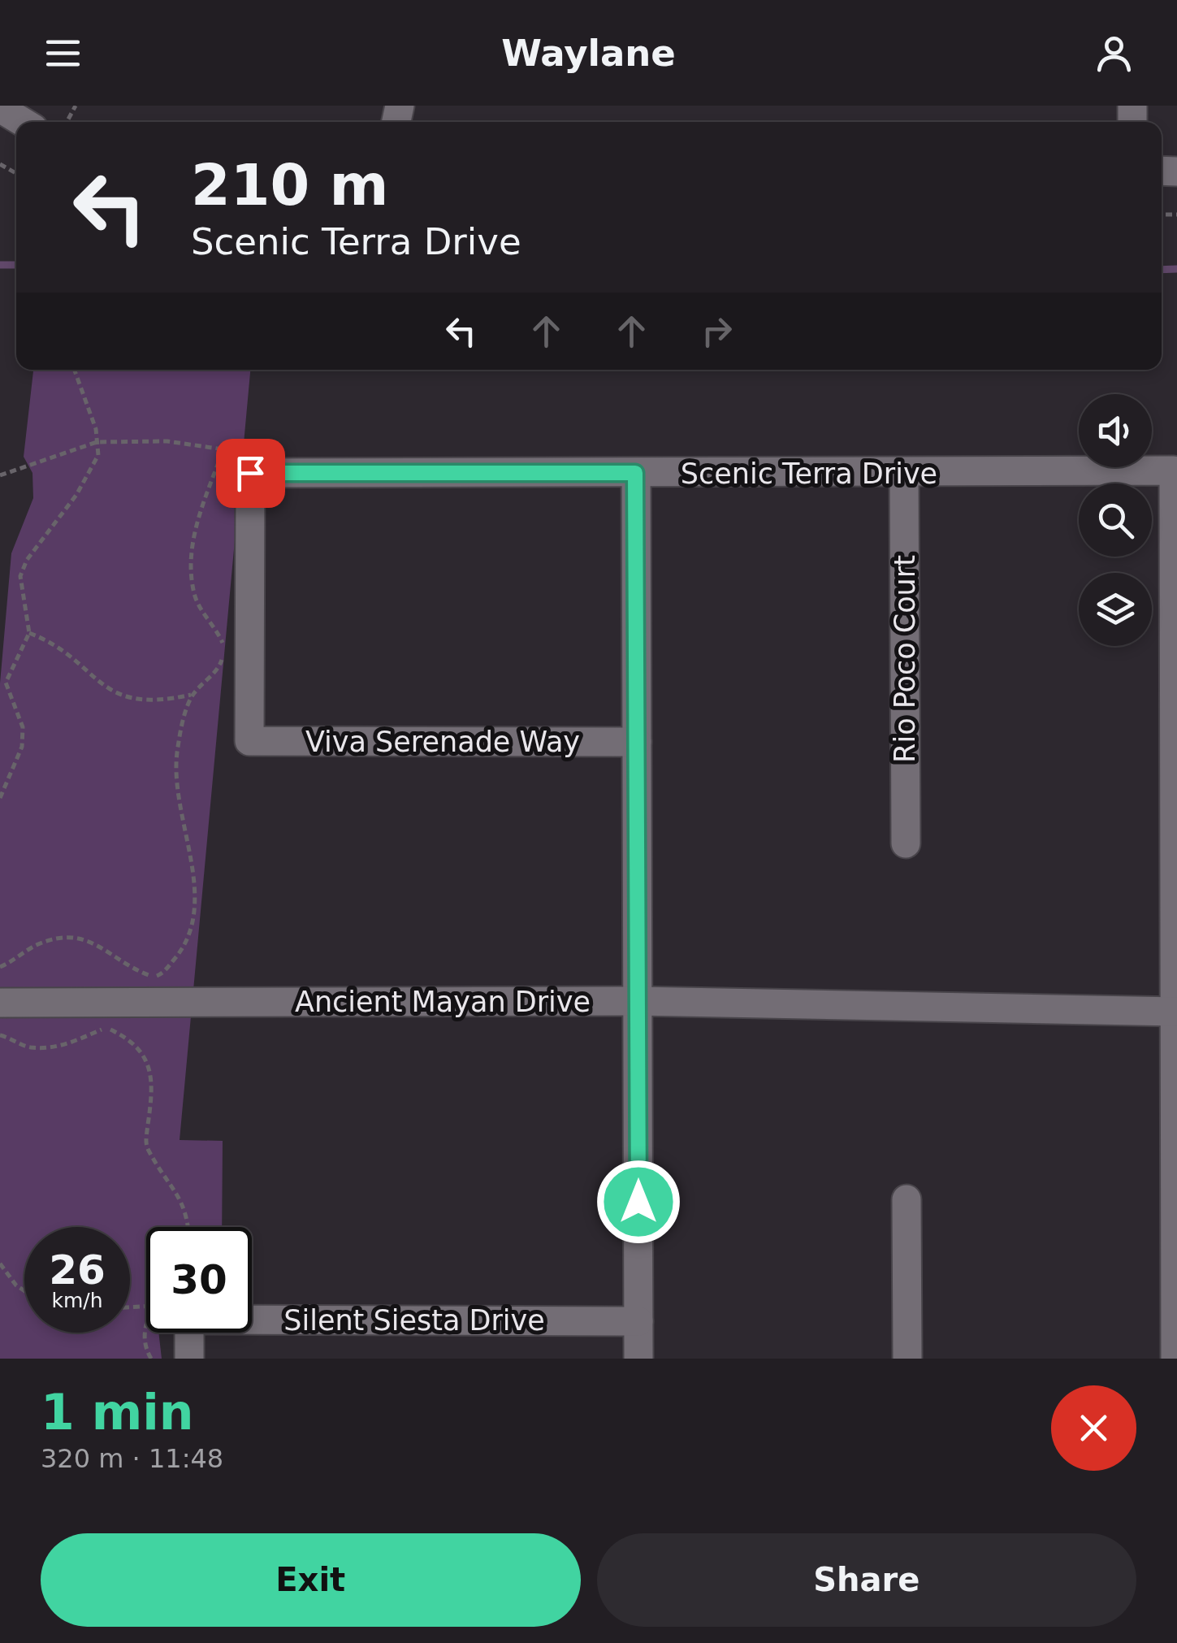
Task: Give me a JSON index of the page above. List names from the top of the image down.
{
  "streets": {
    "street": [
      "Scenic Terra Drive",
      "Rio Poco Court",
      "Viva Serenade Way",
      "Ancient Mayan Drive",
      "Silent Siesta Drive"
    ]
  },
  "crossings": [
    ["Scenic Terra Drive", "Rio Poco Court"],
    ["Scenic Terra Drive", "Viva Serenade Way"]
  ],
  "page": {
    "header": "Waylane",
    "turn": ["210 m", "Scenic Terra Drive"],
    "speed": "26 km/h",
    "limit": "30",
    "heading": ["1 min", "320 m · 11:48"],
    "buttons": ["Exit", "Share"]
  }
}
